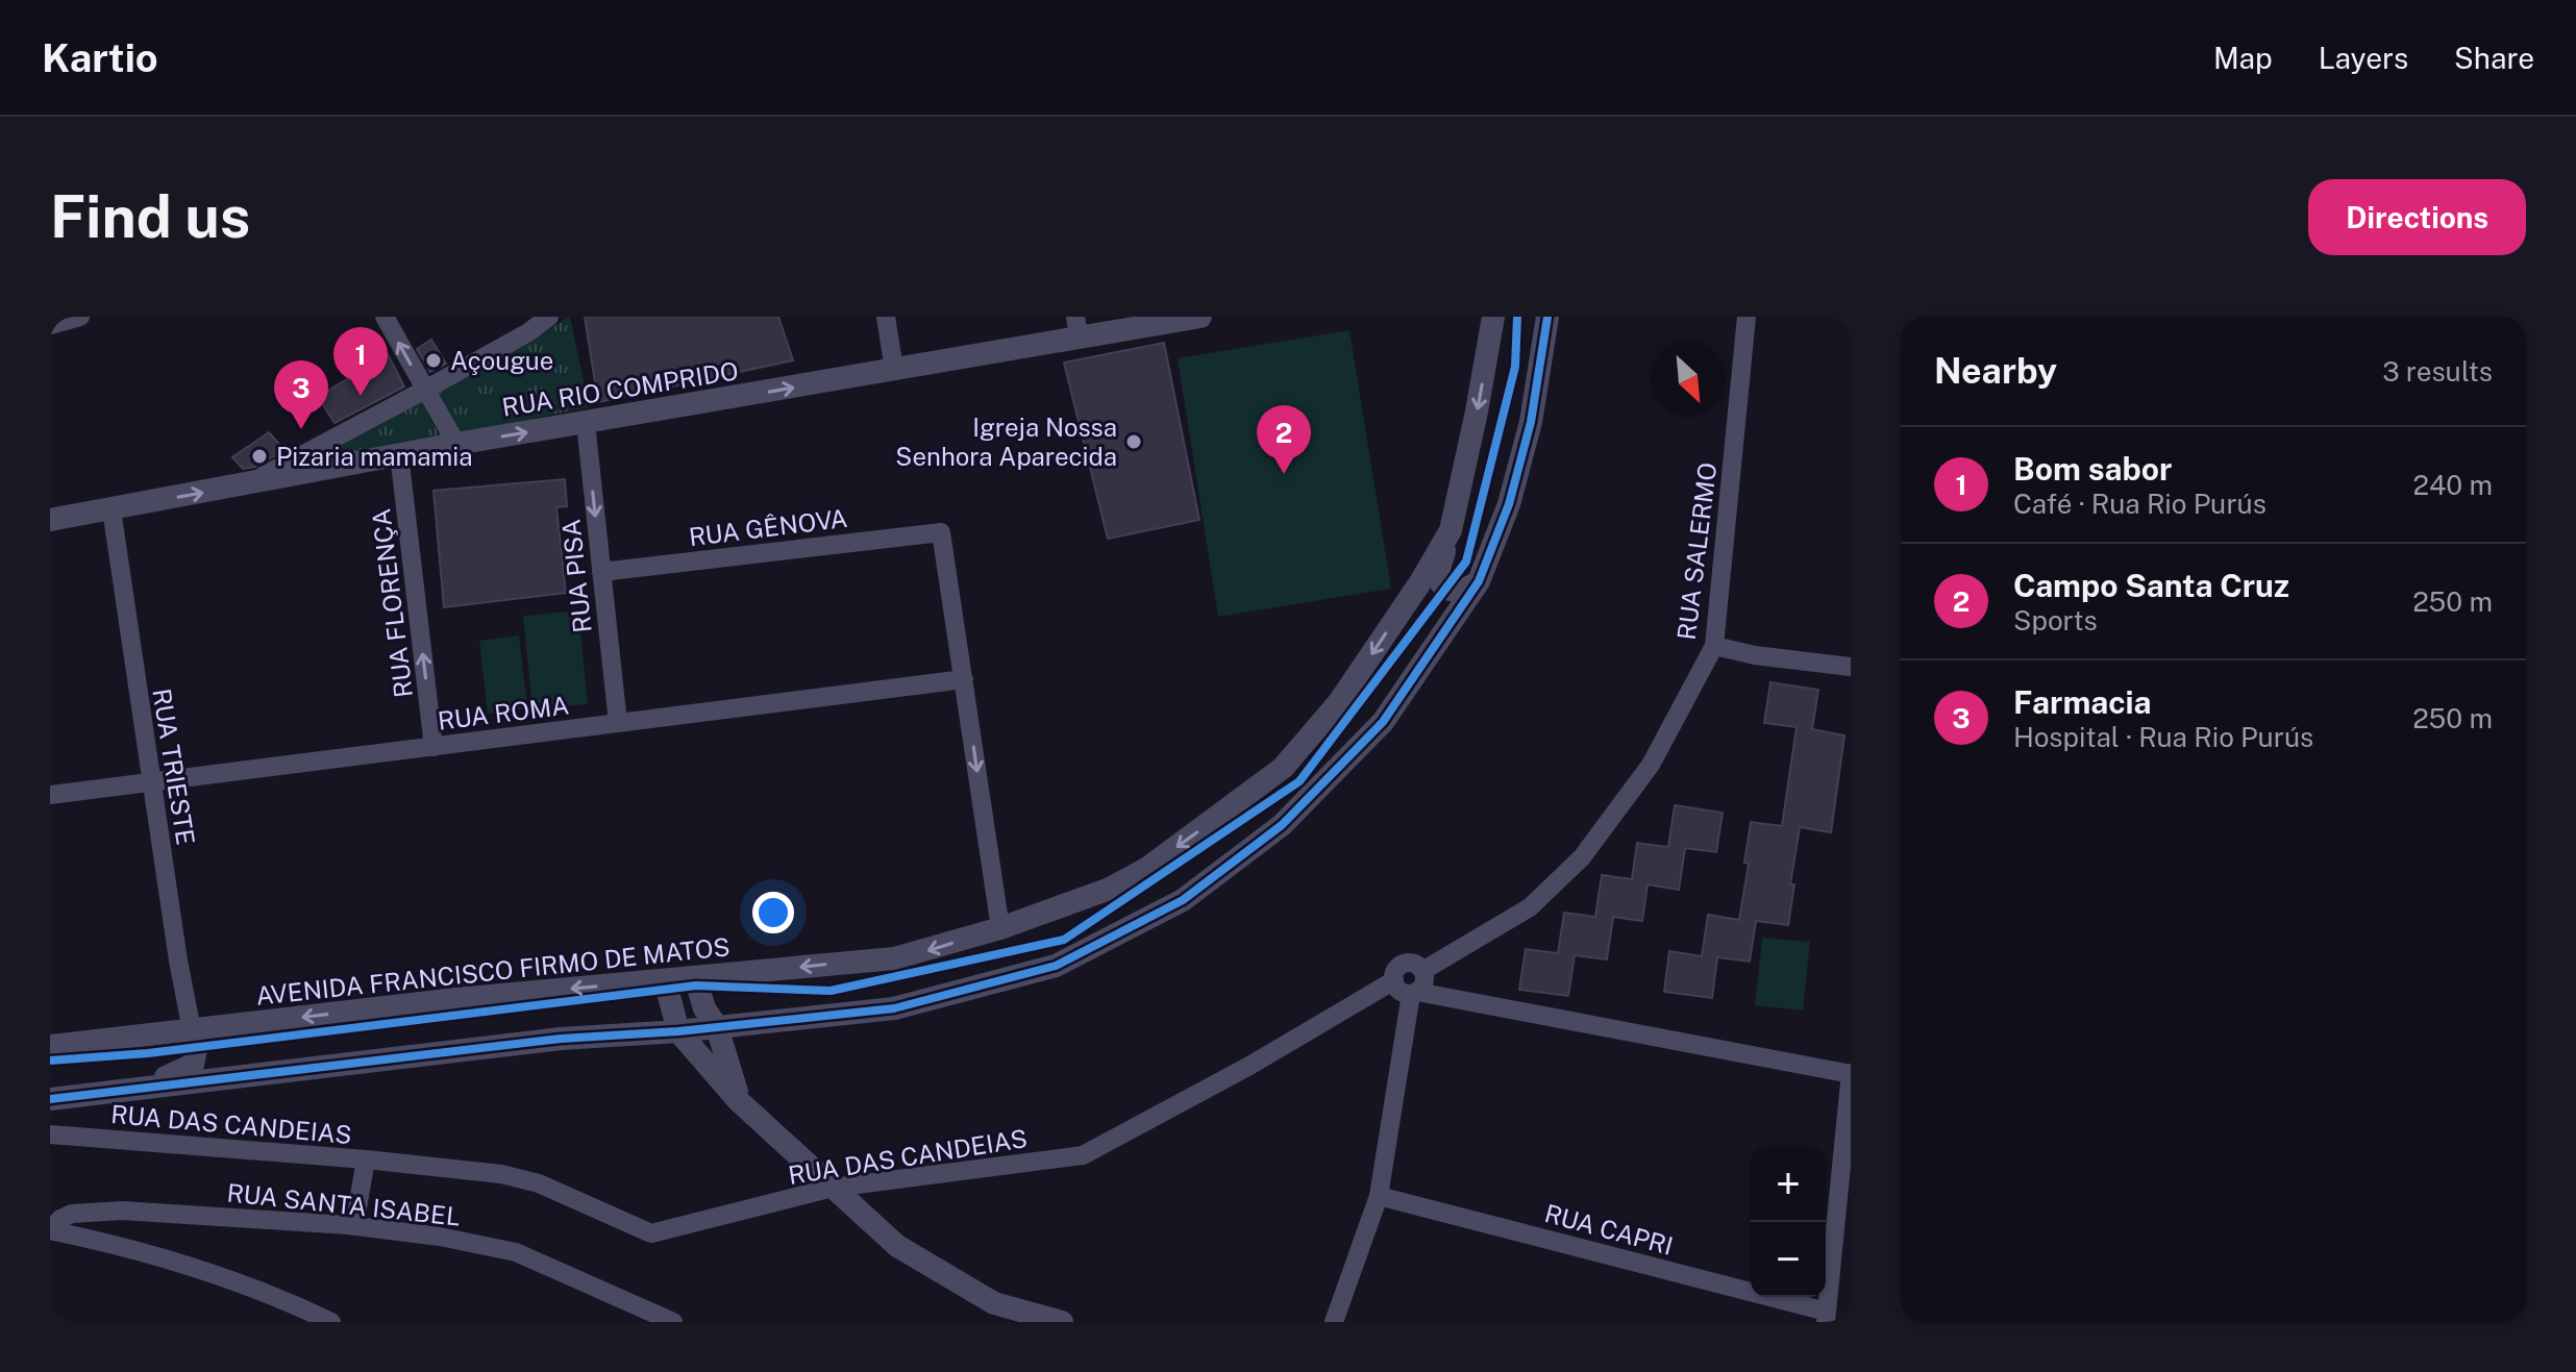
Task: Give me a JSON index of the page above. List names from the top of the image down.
{
  "streets": {
    "street": [
      "RUA RIO COMPRIDO",
      "RUA GÊNOVA",
      "RUA SALERMO",
      "RUA PISA",
      "RUA FLORENÇA",
      "RUA ROMA",
      "RUA TRIESTE",
      "AVENIDA FRANCISCO FIRMO DE MATOS",
      "RUA DAS CANDEIAS",
      "RUA SANTA ISABEL",
      "RUA CAPRI"
    ]
  },
  "crossings": [
    ["RUA RIO COMPRIDO", "RUA PISA"],
    ["RUA RIO COMPRIDO", "RUA FLORENÇA"],
    ["RUA RIO COMPRIDO", "RUA TRIESTE"],
    ["RUA GÊNOVA", "RUA PISA"],
    ["RUA GÊNOVA", "RUA ROMA"],
    ["RUA SALERMO", "RUA DAS CANDEIAS"],
    ["RUA PISA", "RUA ROMA"],
    ["RUA FLORENÇA", "RUA ROMA"],
    ["RUA ROMA", "RUA TRIESTE"],
    ["RUA TRIESTE", "AVENIDA FRANCISCO FIRMO DE MATOS"]
  ],
  "one_way": ["RUA RIO COMPRIDO", "RUA PISA", "RUA FLORENÇA"],
  "places": ["Açougue", "Igreja Nossa Senhora Aparecida", "Pizaria mamamia"],
  "north": "bottom right",
  "page": {
    "header": "Kartio",
    "nav": ["Map", "Layers", "Share"],
    "buttons": "Directions",
    "title": "Find us",
    "heading": ["Nearby", "3 results"],
    "pins": ["1", "3", "2"],
    "list": [
      {
        "mark": "1",
        "name": "Bom sabor",
        "note": "Café · Rua Rio Purús",
        "value": "240 m"
      },
      {
        "mark": "2",
        "name": "Campo Santa Cruz",
        "note": "Sports",
        "value": "250 m"
      },
      {
        "mark": "3",
        "name": "Farmacia",
        "note": "Hospital · Rua Rio Purús",
        "value": "250 m"
      }
    ],
    "map_buttons": ["+", "−"]
  }
}
